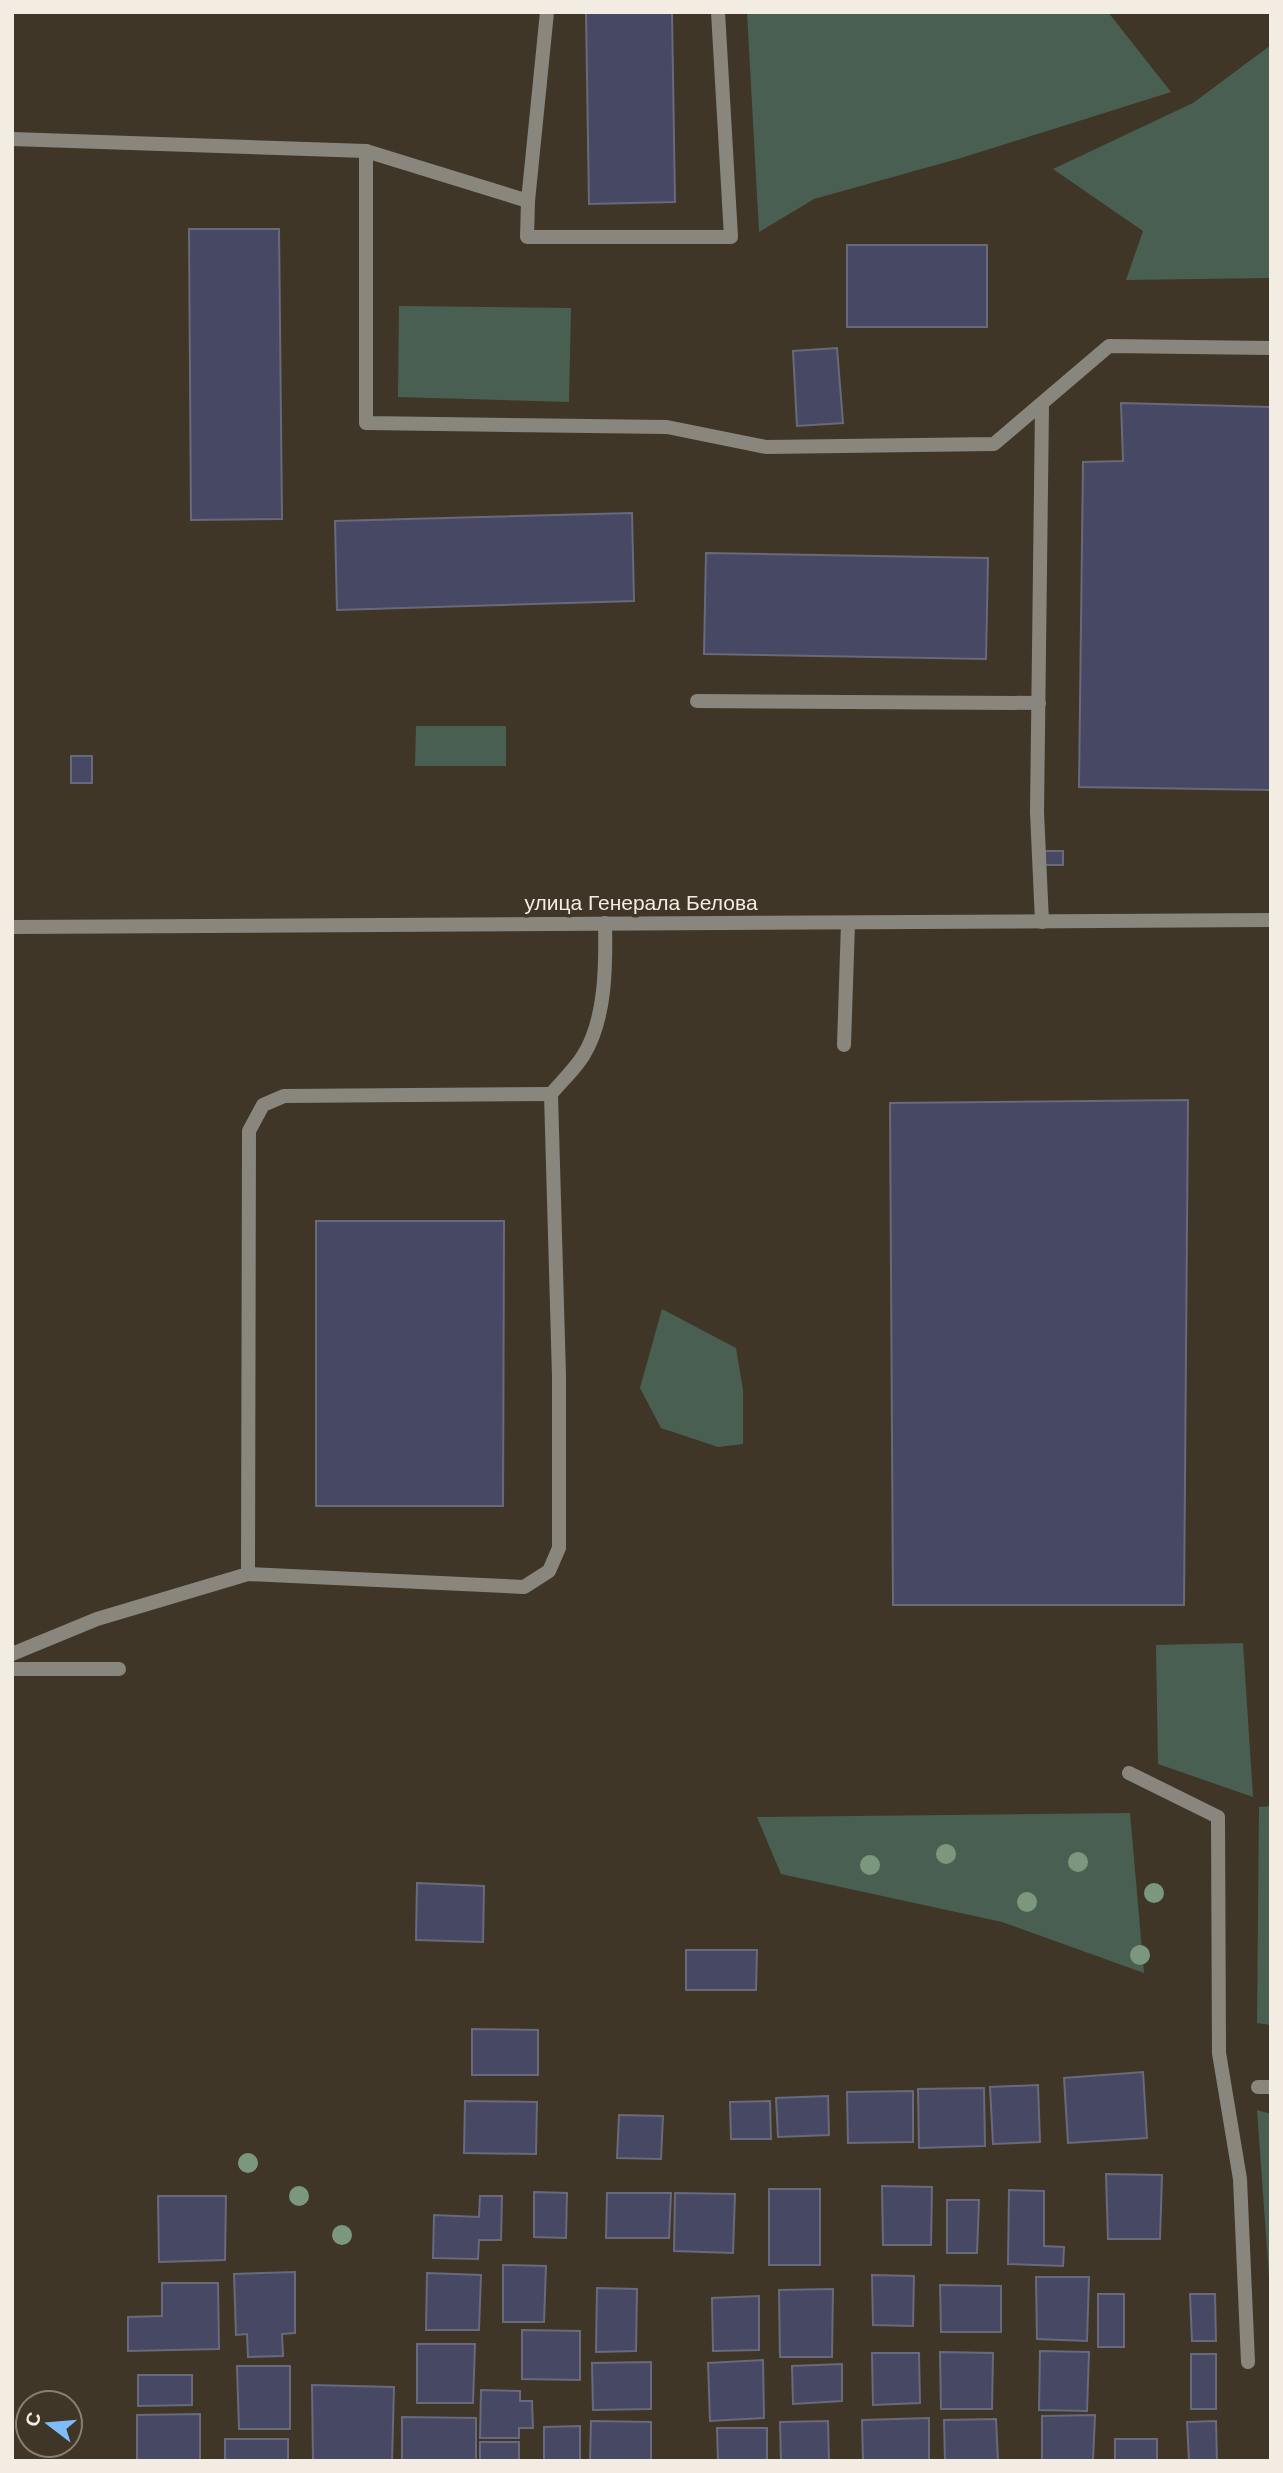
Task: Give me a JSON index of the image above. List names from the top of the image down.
{
  "streets": {
    "street": ["улица Генерала Белова"]
  },
  "north": "left"
}
